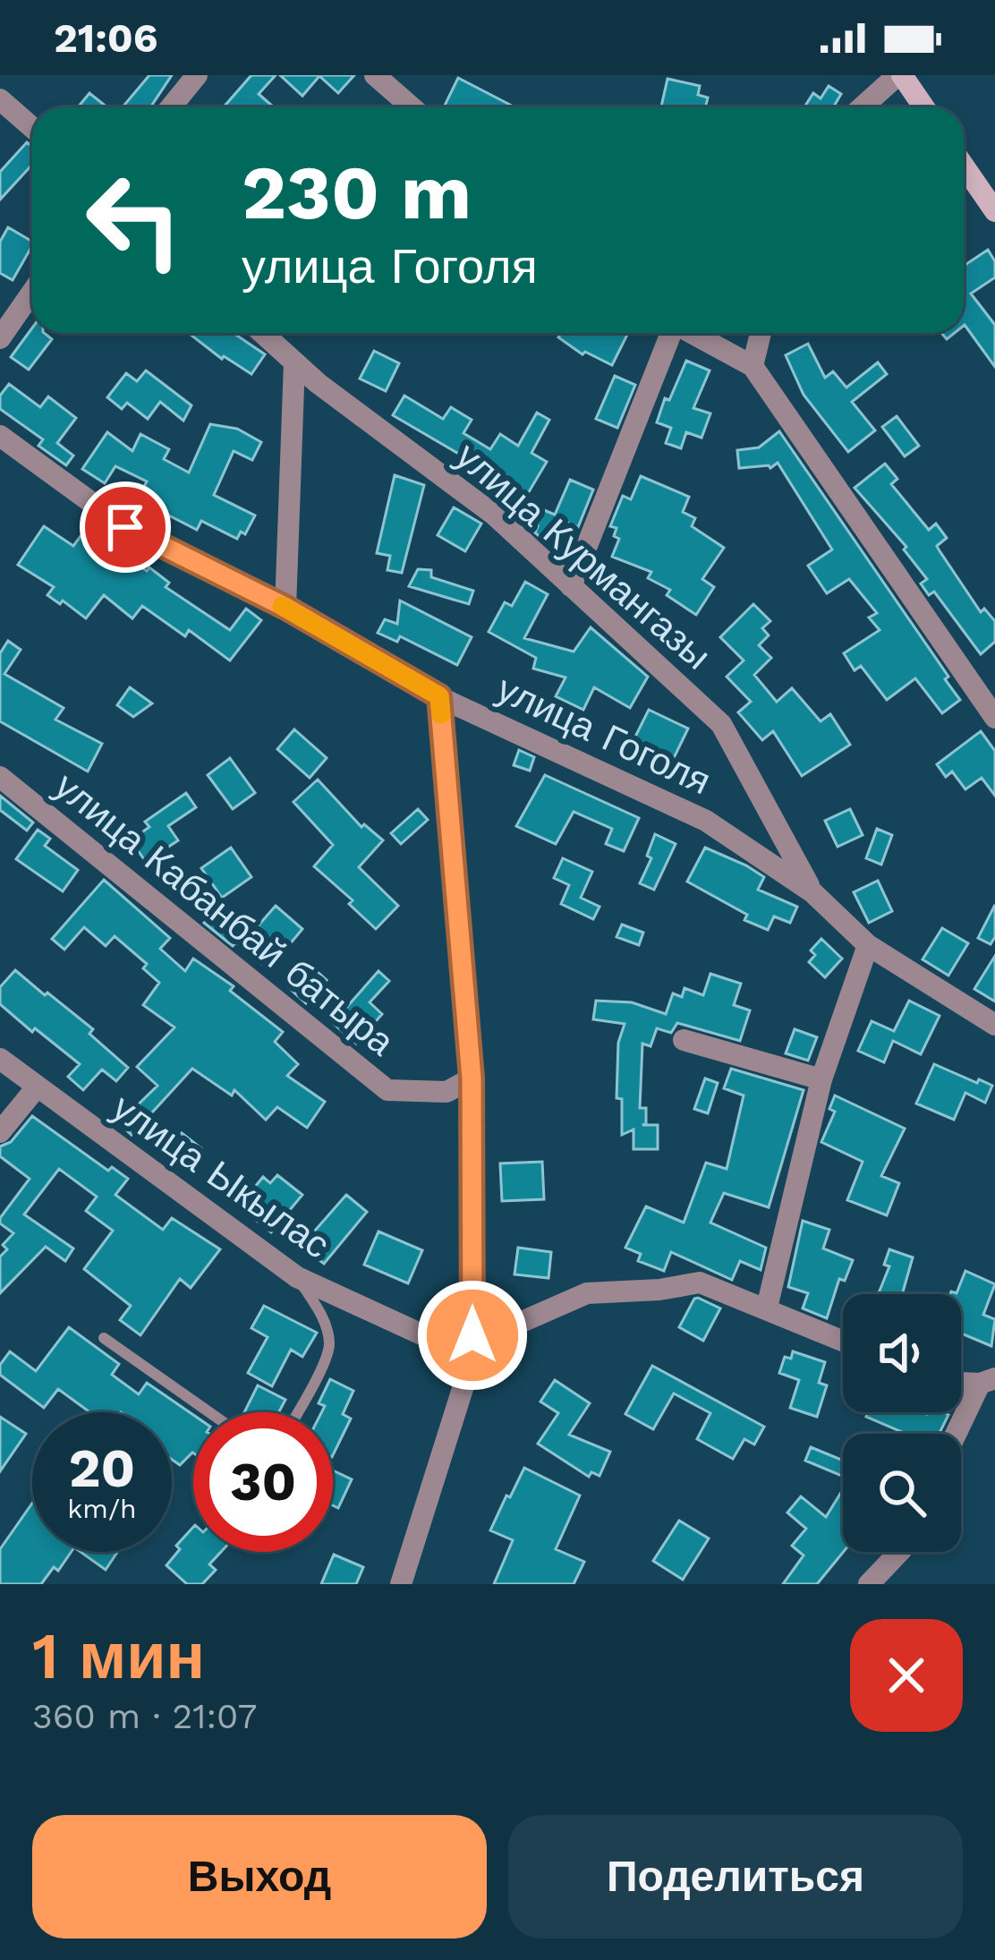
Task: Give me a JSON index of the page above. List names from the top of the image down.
{
  "streets": {
    "street": [
      "улица Курмангазы",
      "улица Гоголя",
      "улица Кабанбай батыра",
      "улица Ыкылас"
    ]
  },
  "crossings": [
    ["улица Курмангазы", "улица Гоголя"]
  ],
  "page": {
    "status": "21:06",
    "turn": ["230 m", "улица Гоголя"],
    "speed": "20 km/h",
    "limit": "30",
    "heading": ["1 мин", "360 m · 21:07"],
    "buttons": ["Выход", "Поделиться"]
  }
}
